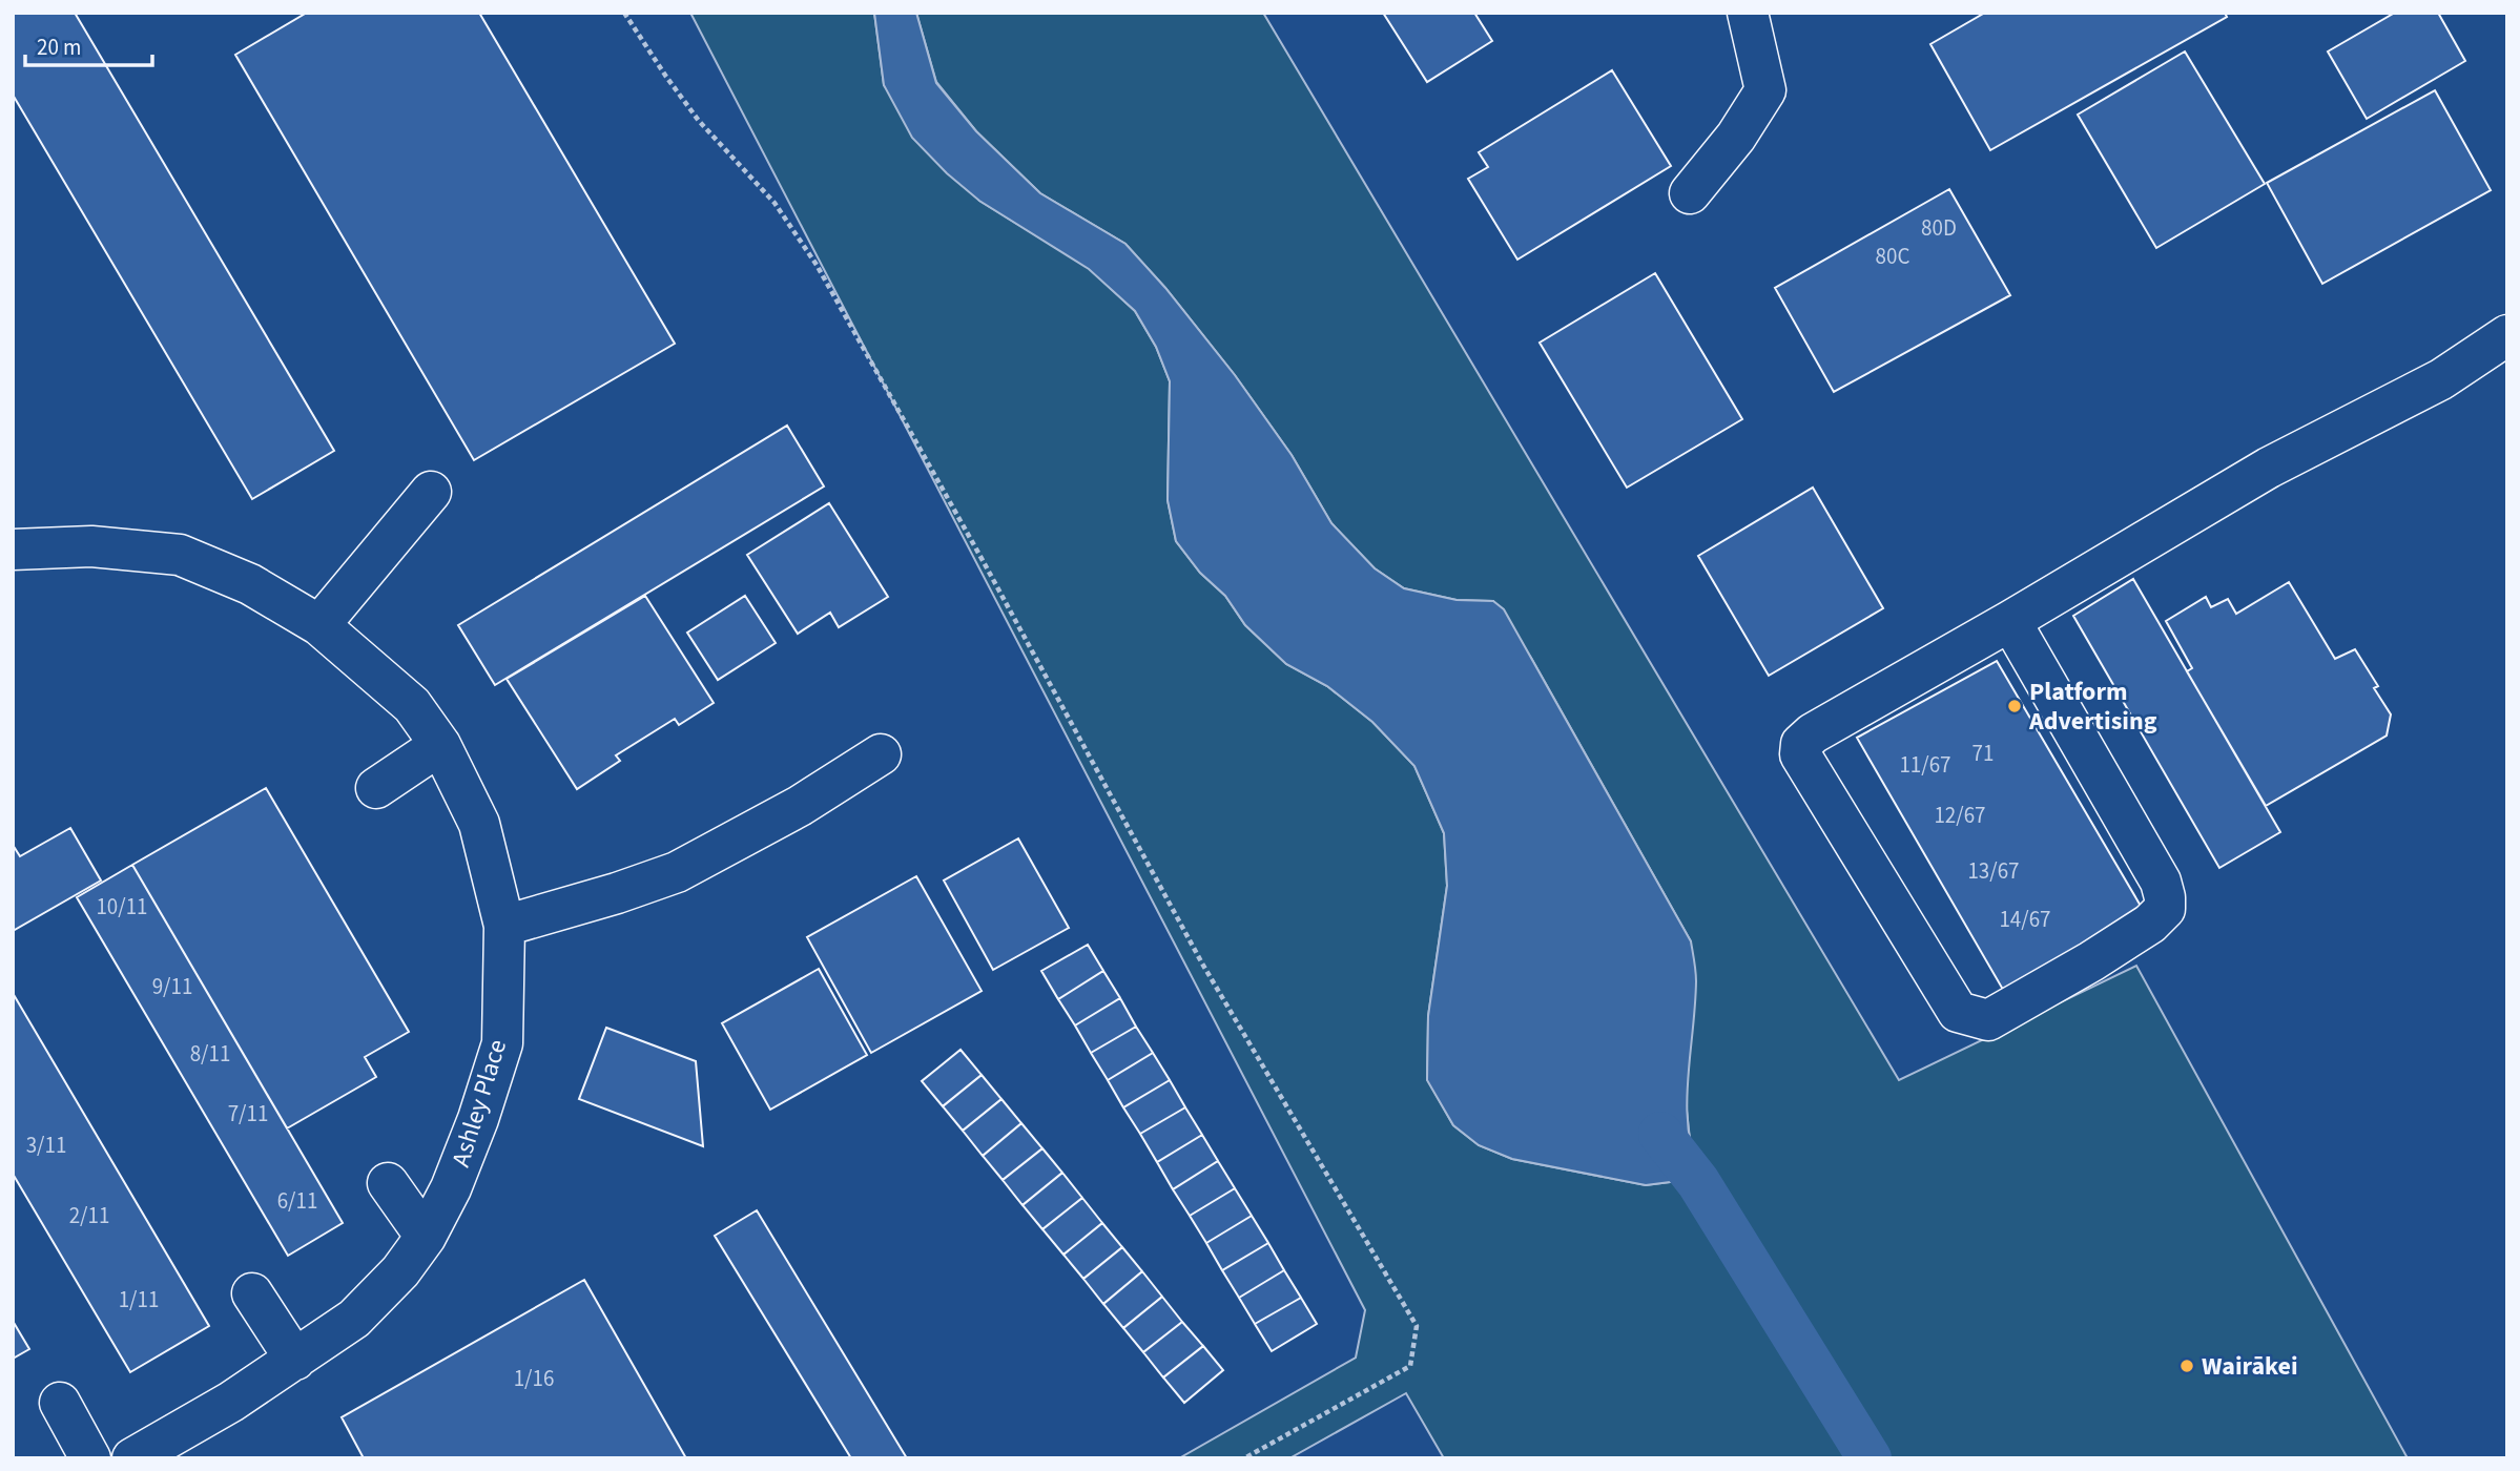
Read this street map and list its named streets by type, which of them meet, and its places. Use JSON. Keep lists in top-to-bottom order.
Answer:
{
  "streets": {
    "street": ["Ashley Place"]
  },
  "places": ["Platform Advertising", "Wairākei"],
  "house_numbers": [
    "80D",
    "80C",
    "71",
    "11/67",
    "12/67",
    "13/67",
    "10/11",
    "14/67",
    "9/11",
    "8/11",
    "7/11",
    "3/11",
    "6/11",
    "2/11",
    "1/11",
    "1/16"
  ],
  "scale_bar": "20 m"
}
